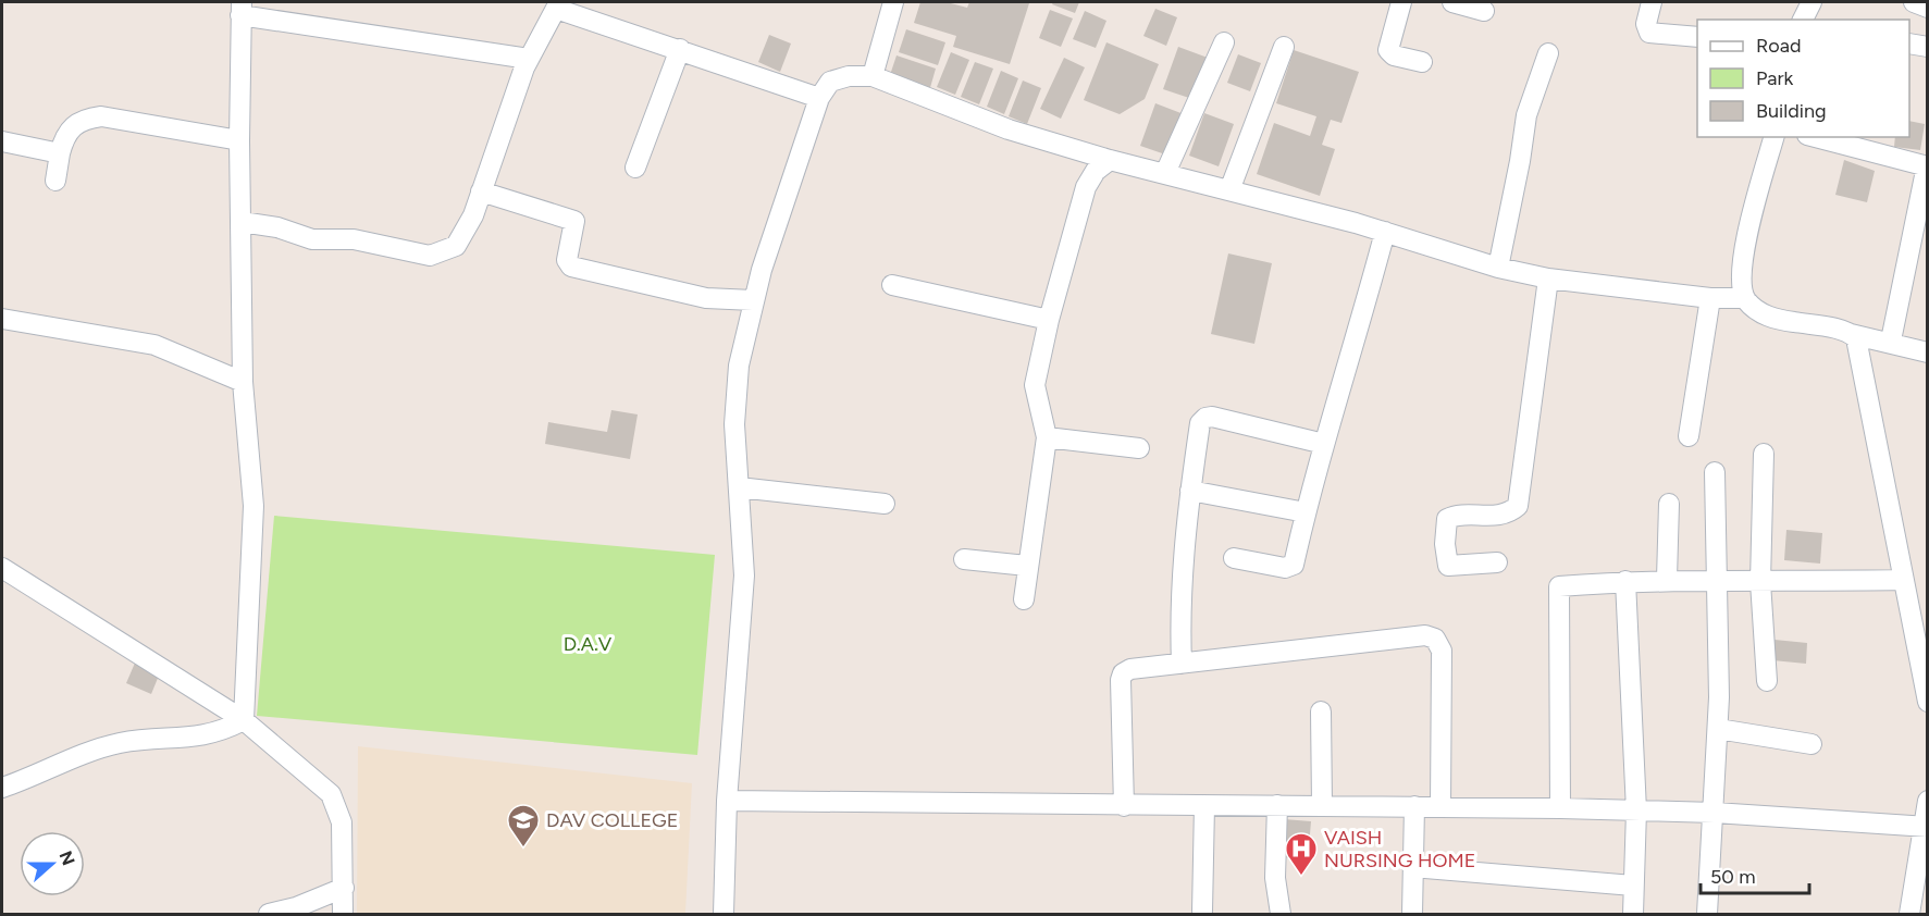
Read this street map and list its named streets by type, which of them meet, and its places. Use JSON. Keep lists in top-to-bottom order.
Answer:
{
  "parks": ["D.A.V"],
  "places": {
    "school or university": ["DAV COLLEGE"],
    "hospital": ["VAISH NURSING HOME"]
  },
  "legend": ["Road", "Park", "Building"],
  "scale_bar": "50 m",
  "north": "right"
}
